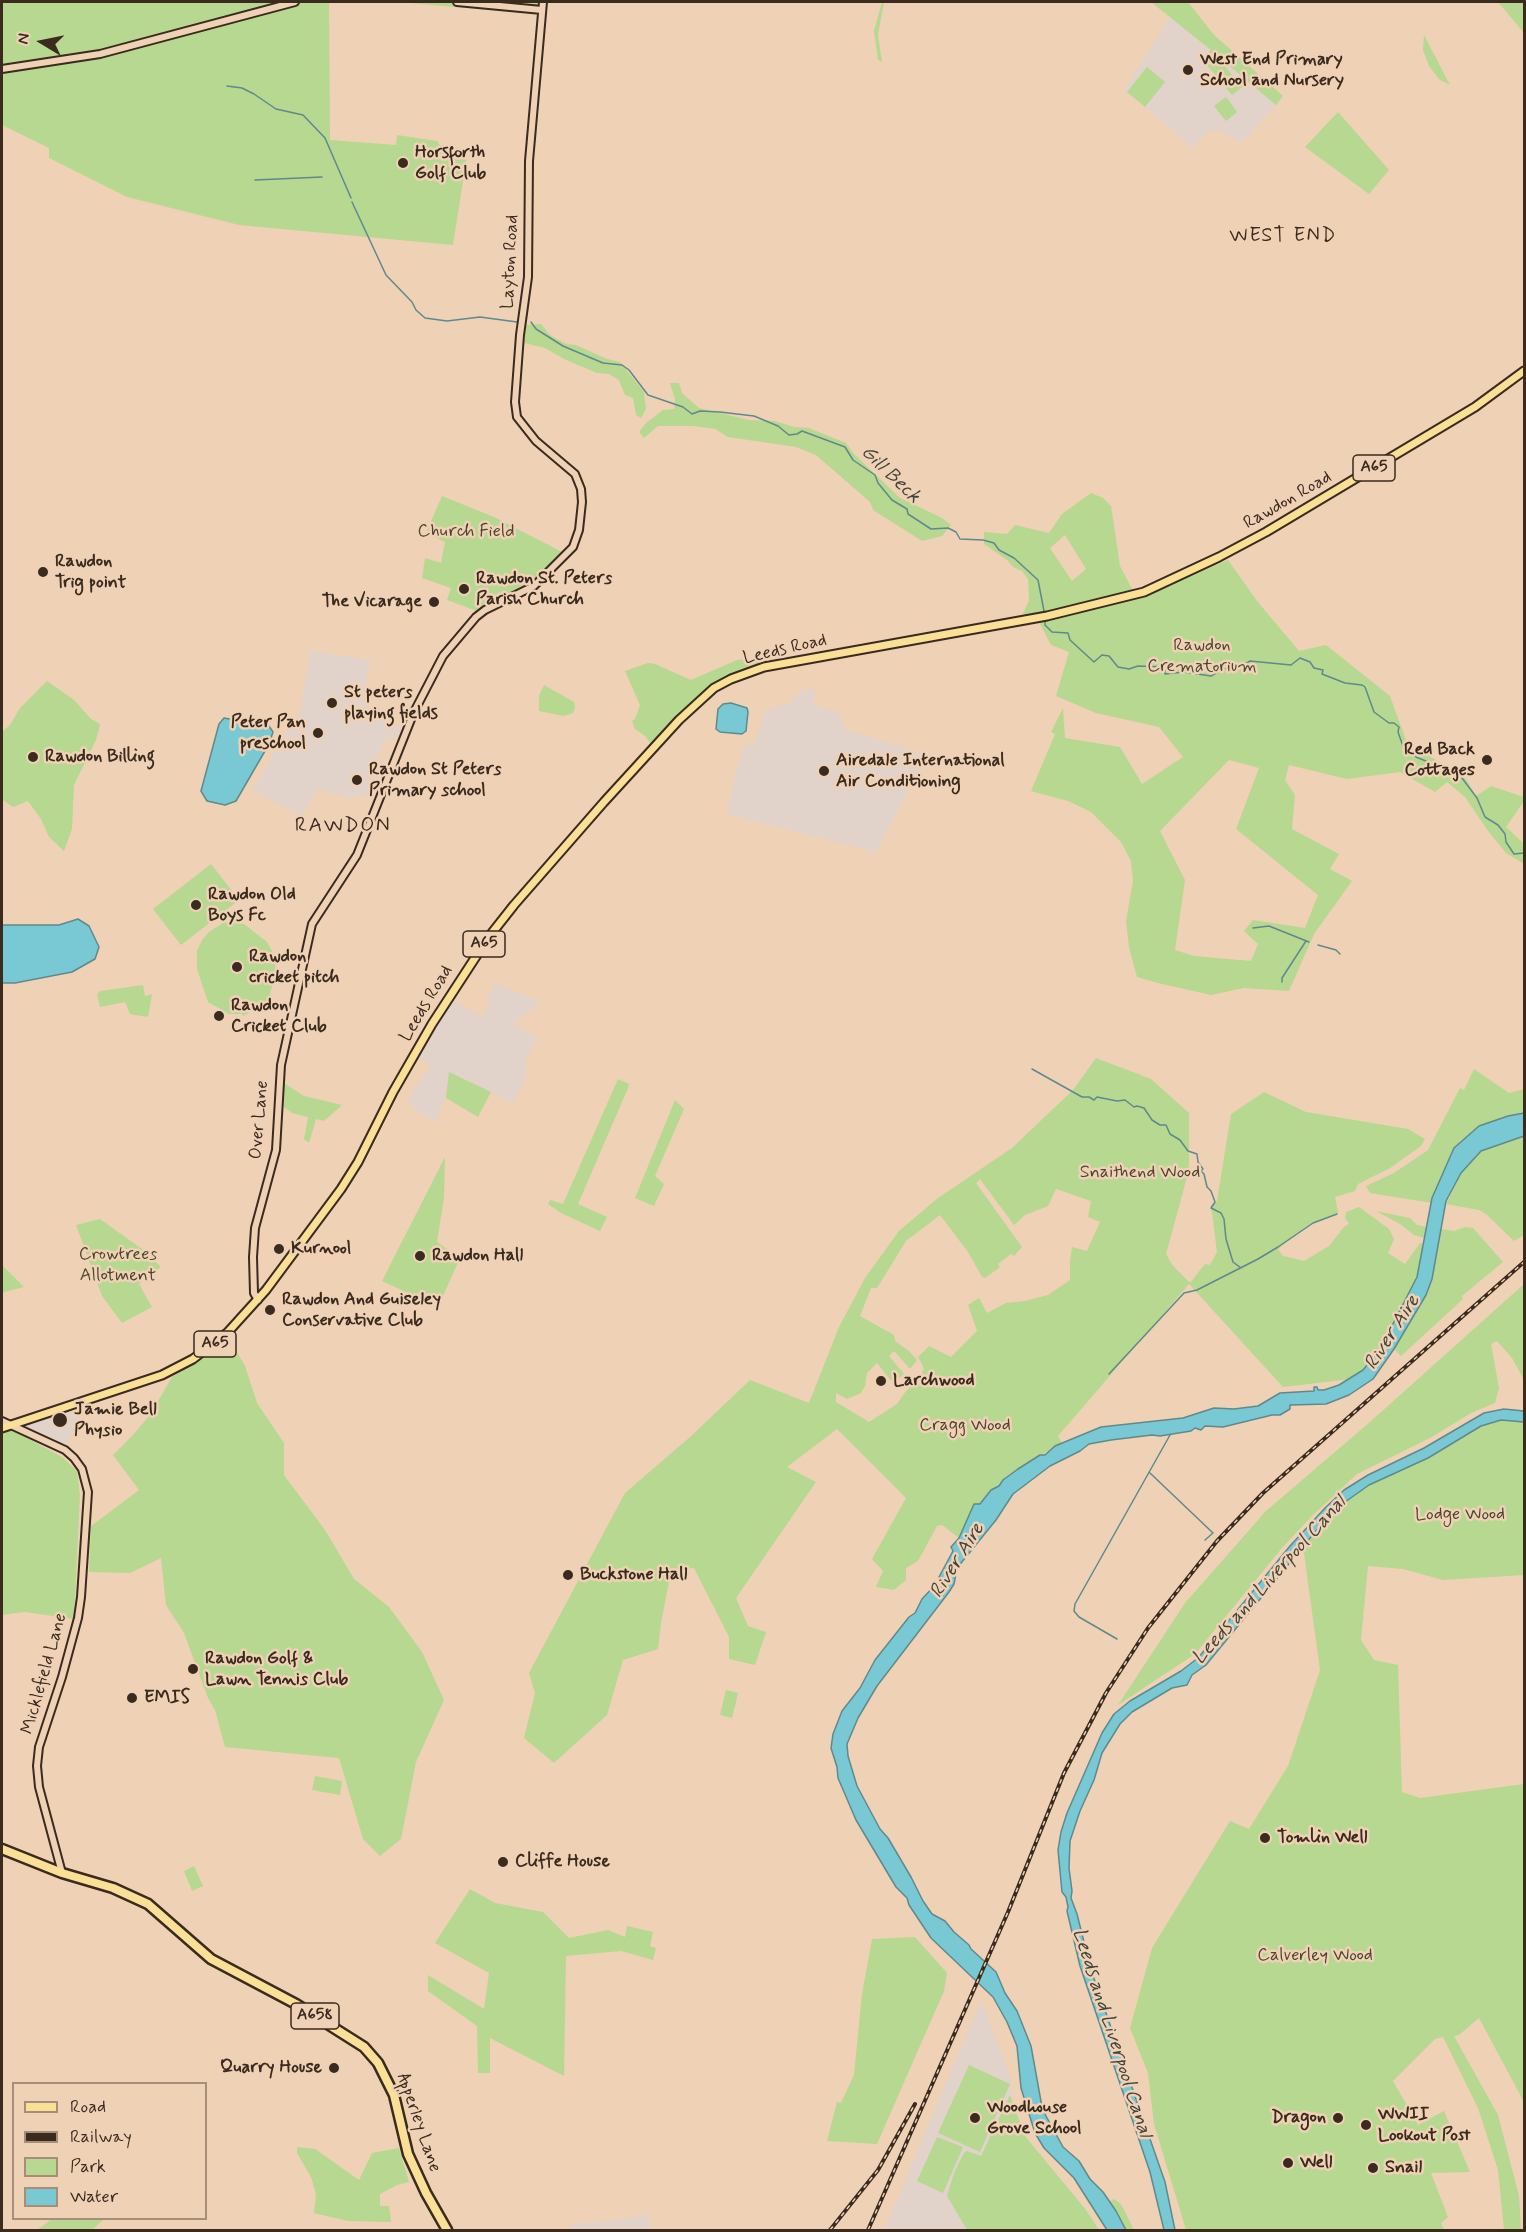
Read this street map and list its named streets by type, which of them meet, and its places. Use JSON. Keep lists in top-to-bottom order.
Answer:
{
  "streets": {
    "highway": ["A658", "Apperley Lane"],
    "main road": ["A65", "Rawdon Road", "Leeds Road"],
    "street": ["Layton Road", "Over Lane", "Micklefield Lane"]
  },
  "crossings": [
    ["Layton Road", "Over Lane"],
    ["A65", "Leeds Road"],
    ["A65", "Micklefield Lane"],
    ["Rawdon Road", "Leeds Road"],
    ["Leeds Road", "Over Lane"],
    ["Leeds Road", "Micklefield Lane"],
    ["Micklefield Lane", "Apperley Lane"]
  ],
  "districts": ["WEST END", "RAWDON"],
  "water": ["Gill Beck", "River Aire", "Leeds and Liverpool Canal"],
  "parks": [
    "Church Field",
    "Rawdon Crematorium",
    "Snaithend Wood",
    "Crowtrees Allotment",
    "Cragg Wood",
    "Lodge Wood",
    "Calverley Wood"
  ],
  "places": [
    "West End Primary School and Nursery",
    "Horsforth Golf Club",
    "Rawdon Trig point",
    "Rawdon St. Peters Parish Church",
    "The Vicarage",
    "St peters playing fields",
    "Peter Pan preschool",
    "Rawdon Billing",
    "Red Back Cottages",
    "Airedale International Air Conditioning",
    "Rawdon St Peters Primary school",
    "Rawdon Old Boys Fc",
    "Rawdon cricket pitch",
    "Rawdon Cricket Club",
    "Kurnool",
    "Rawdon Hall",
    "Rawdon And Guiseley Conservative Club",
    "Larchwood",
    "Jamie Bell Physio",
    "Buckstone Hall",
    "Rawdon Golf & Lawn Tennis Club",
    "EMIS",
    "Tomlin Well",
    "Cliffe House",
    "Quarry House",
    "Woodhouse Grove School",
    "Dragon",
    "WWII Lookout Post",
    "Well",
    "Snail"
  ],
  "legend": [
    "Road",
    "Railway",
    "Park",
    "Water"
  ],
  "north": "left"
}
